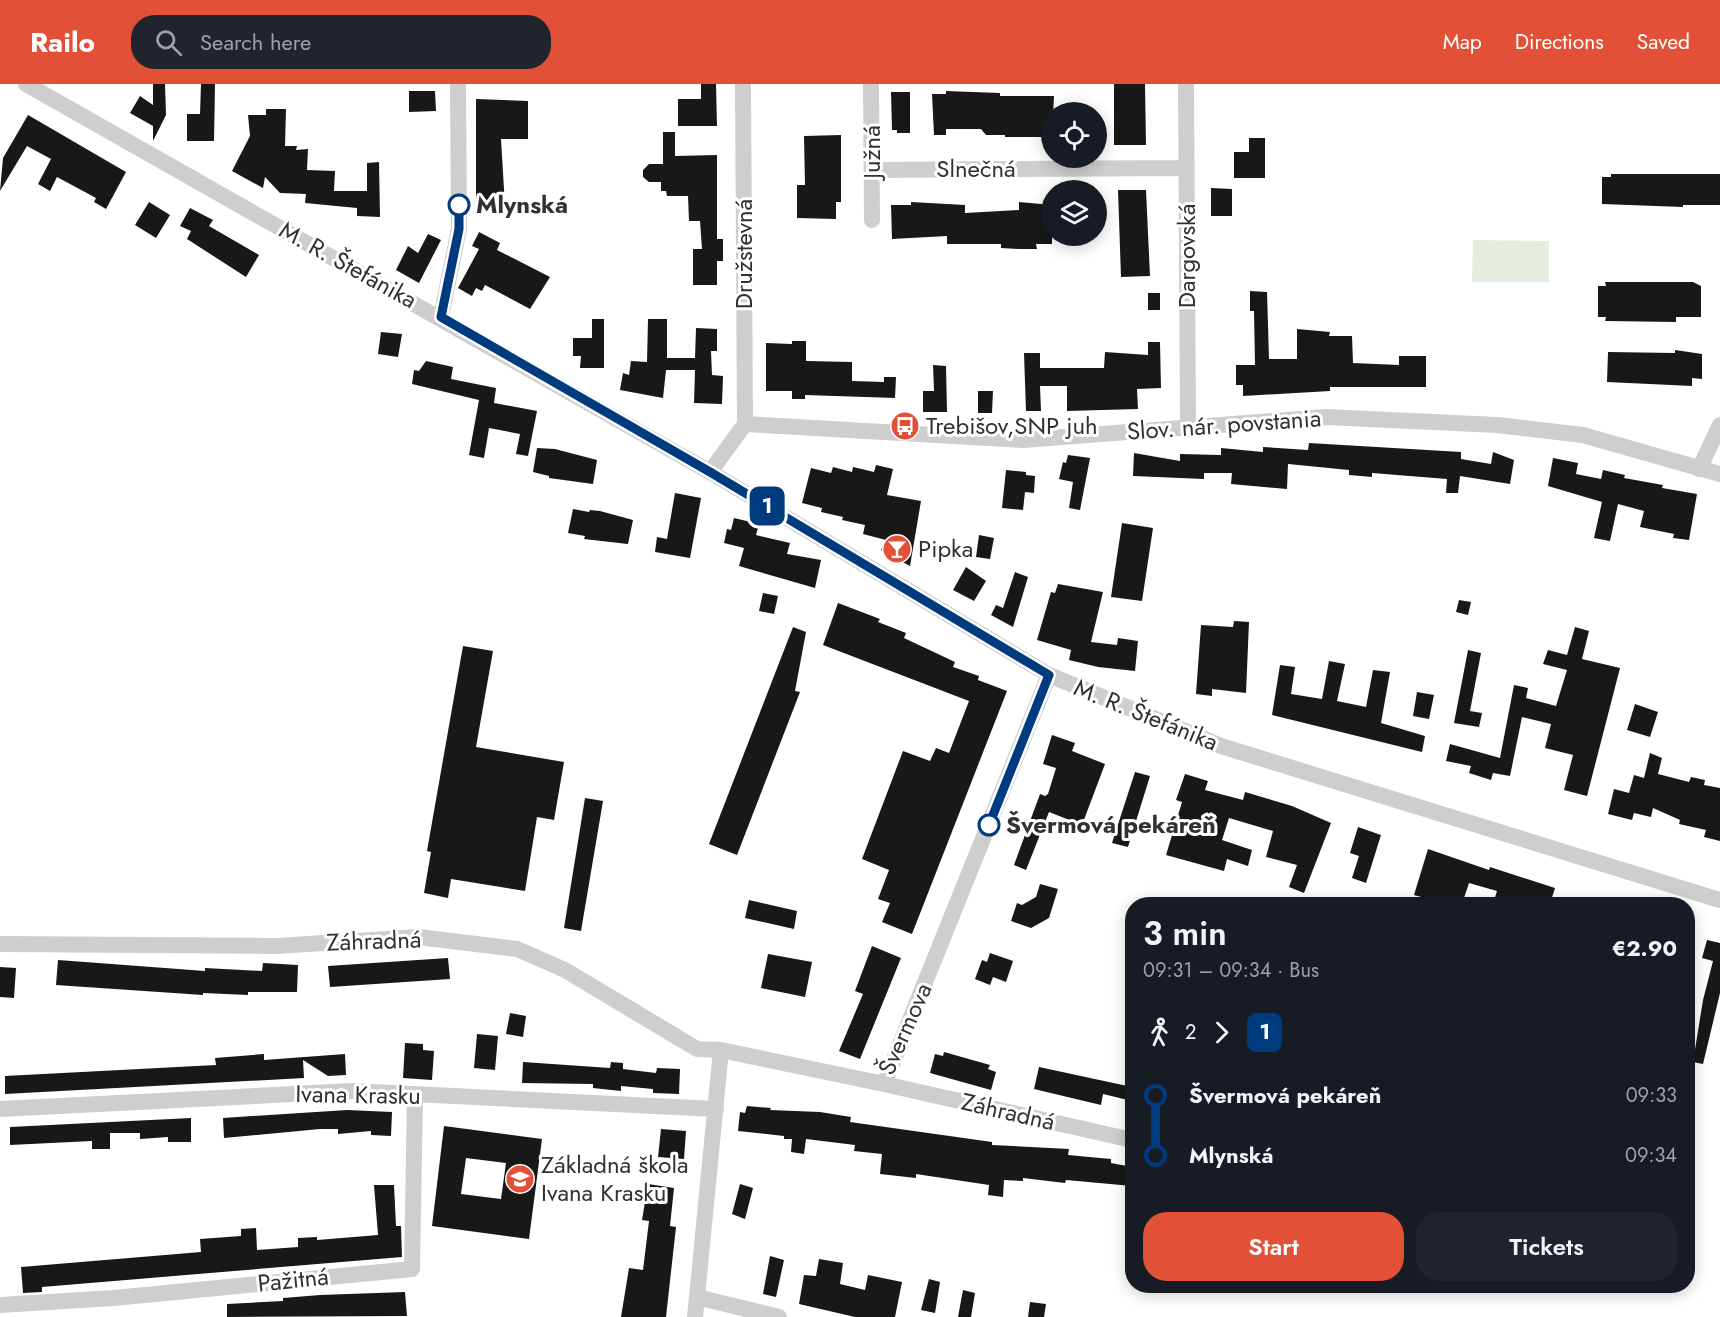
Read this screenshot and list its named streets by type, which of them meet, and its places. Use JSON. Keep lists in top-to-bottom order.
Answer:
{
  "streets": {
    "street": [
      "Južná",
      "Slnečná",
      "Družstevná",
      "Dargovská",
      "M. R. Štefánika",
      "Slov. nár. povstania",
      "Záhradná",
      "Švermova",
      "Ivana Krasku",
      "Pažitná"
    ]
  },
  "crossings": [
    ["Južná", "Slnečná"],
    ["Slnečná", "Dargovská"],
    ["Družstevná", "Slov. nár. povstania"],
    ["Dargovská", "Slov. nár. povstania"],
    ["M. R. Štefánika", "Švermova"],
    ["Záhradná", "Švermova"],
    ["Ivana Krasku", "Pažitná"]
  ],
  "places": {
    "other": ["Mlynská", "Švermová pekáreň"],
    "bus stop": ["Trebišov,SNP juh"],
    "bar": ["Pipka"],
    "school or university": ["Základná škola Ivana Krasku"]
  },
  "lines": ["bus line 1"],
  "page": {
    "header": "Railo",
    "search": "Search here",
    "nav": ["Map", "Directions", "Saved"],
    "on_map": "1",
    "heading": ["3 min", "09:31 – 09:34 · Bus", "€2.90"],
    "legs": ["2", "1"],
    "list": [
      {
        "name": "Švermová pekáreň",
        "value": "09:33"
      },
      {
        "name": "Mlynská",
        "value": "09:34"
      }
    ],
    "buttons": ["Start", "Tickets"]
  }
}
